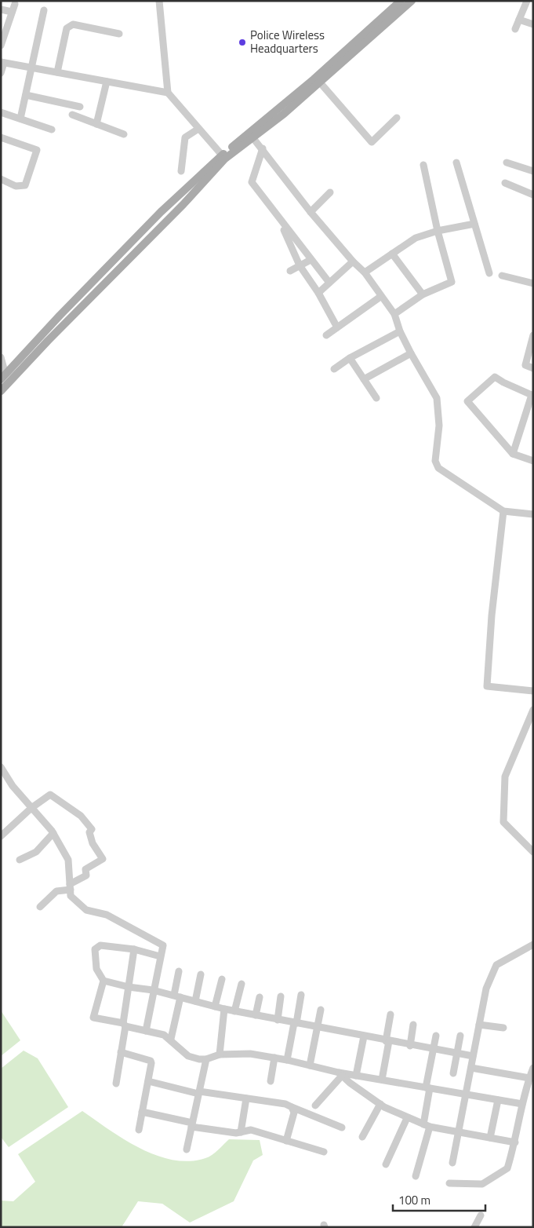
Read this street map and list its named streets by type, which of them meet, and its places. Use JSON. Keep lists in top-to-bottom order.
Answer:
{
  "places": ["Police Wireless Headquarters"],
  "scale_bar": "100 m"
}
